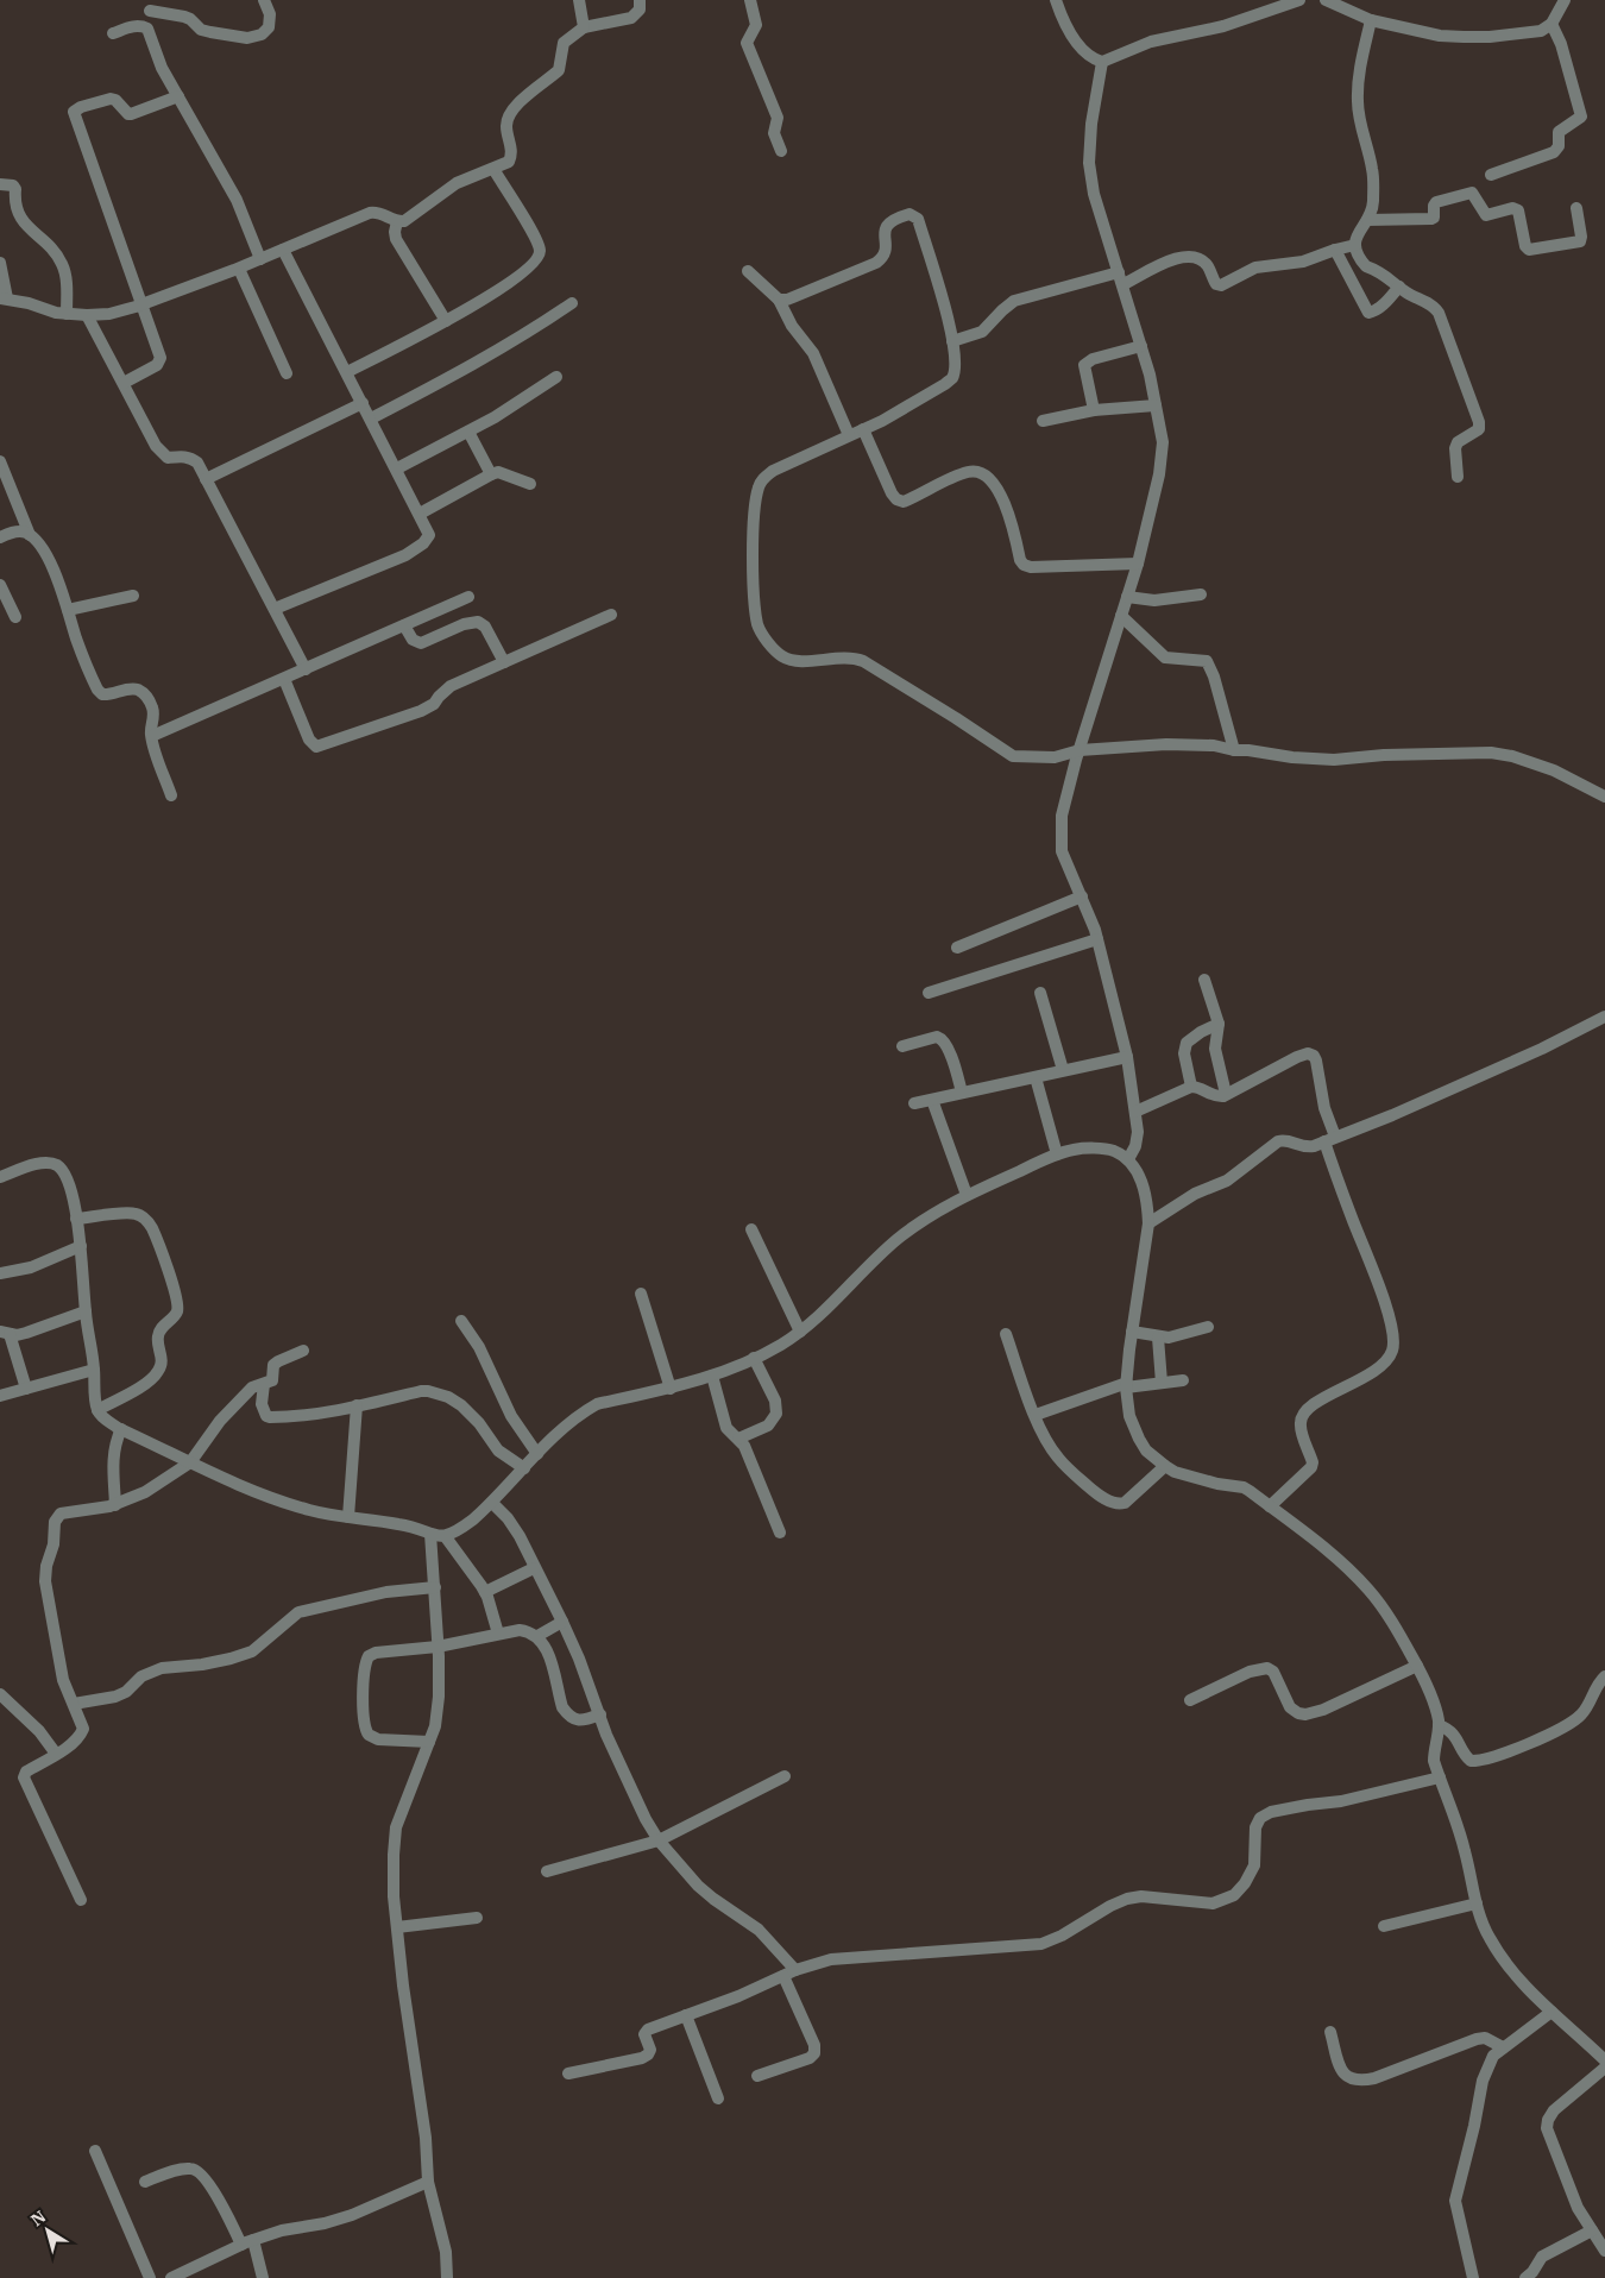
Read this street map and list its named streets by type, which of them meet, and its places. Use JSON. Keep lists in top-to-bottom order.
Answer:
{
  "north": "top left"
}
